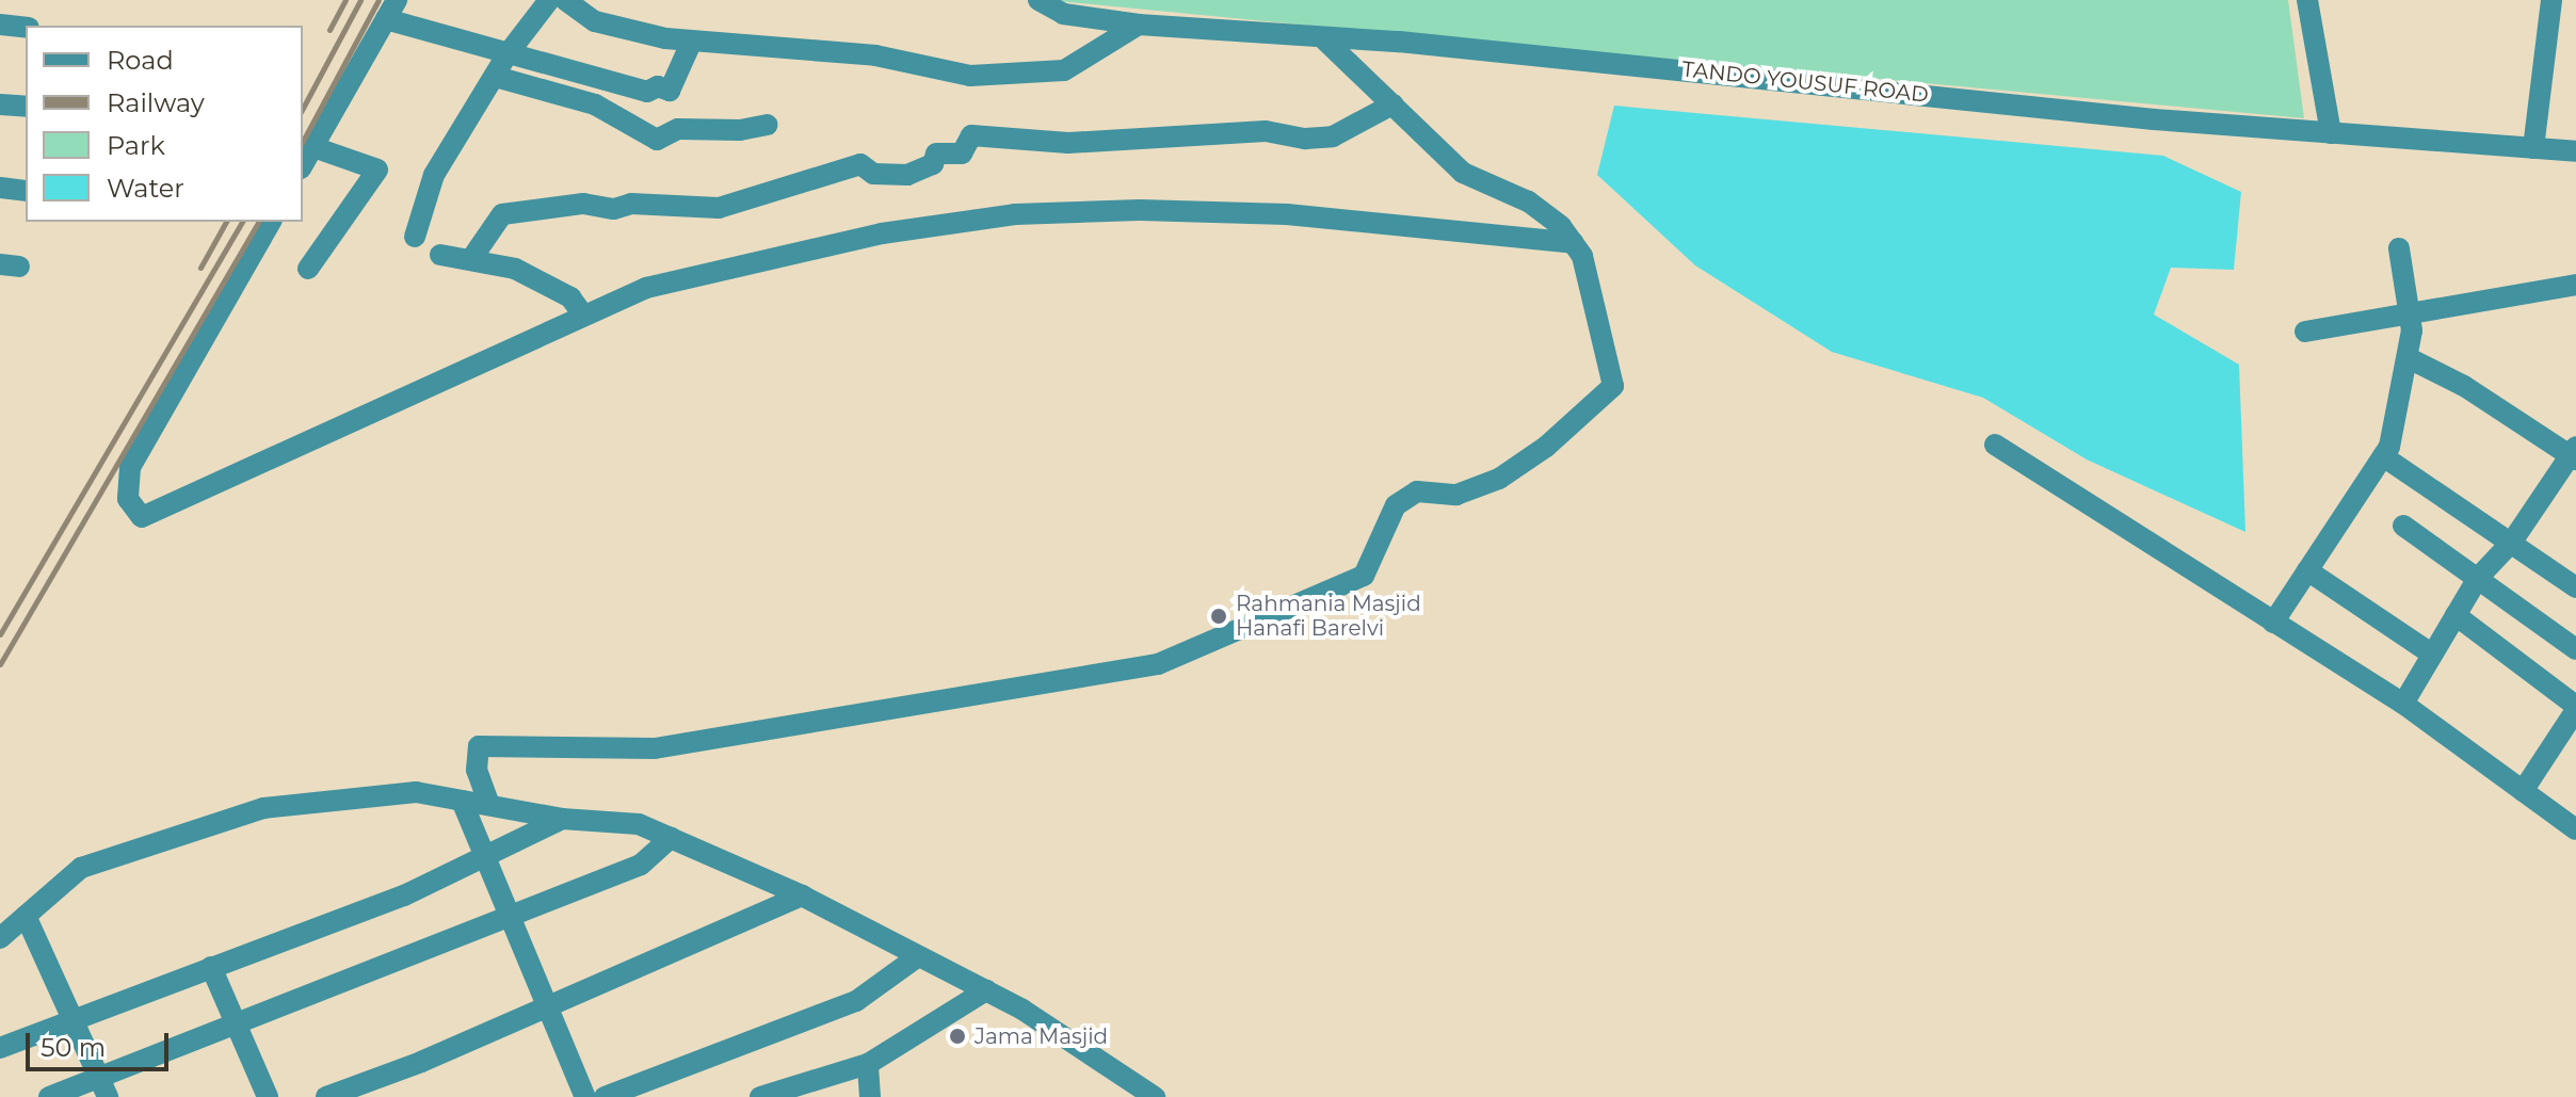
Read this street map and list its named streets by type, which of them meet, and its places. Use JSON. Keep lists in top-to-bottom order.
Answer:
{
  "streets": {
    "street": ["TANDO YOUSUF ROAD"]
  },
  "places": ["Rahmania Masjid Hanafi Barelvi", "Jama Masjid"],
  "legend": [
    "Road",
    "Railway",
    "Park",
    "Water"
  ],
  "scale_bar": "50 m"
}
